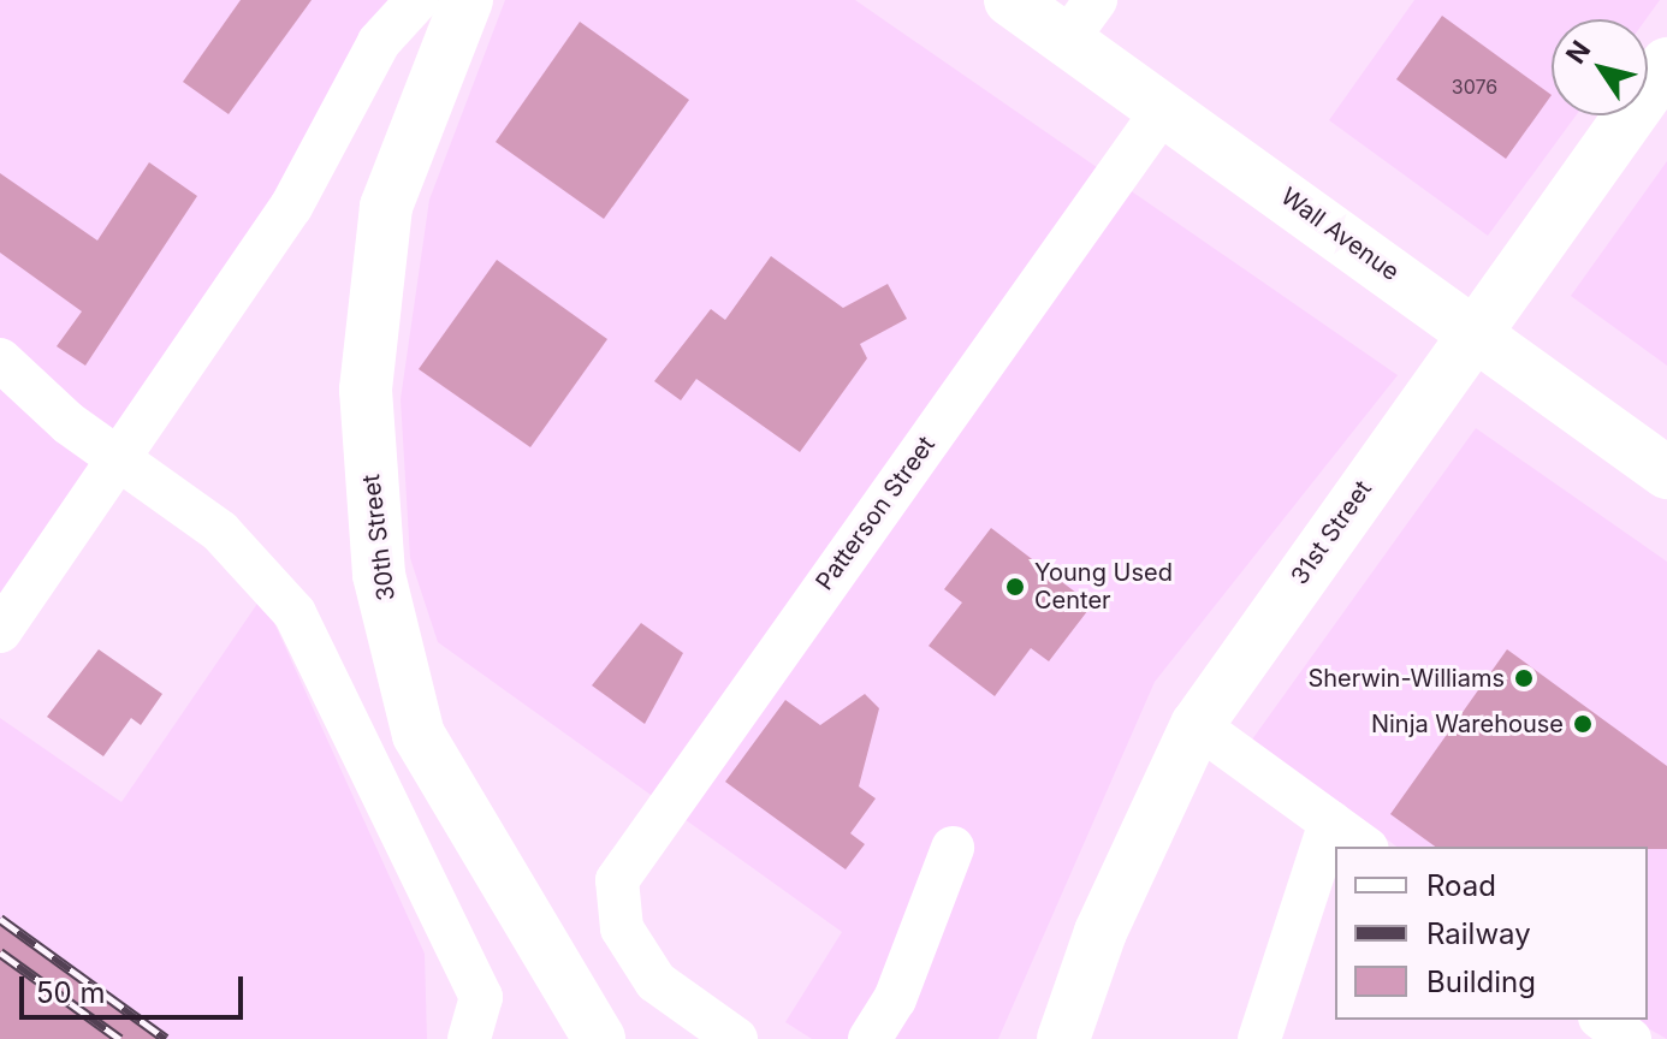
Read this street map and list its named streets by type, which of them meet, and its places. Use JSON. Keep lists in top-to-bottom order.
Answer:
{
  "streets": {
    "main road": ["Wall Avenue", "31st Street", "30th Street"],
    "street": ["Patterson Street"]
  },
  "crossings": [
    ["Wall Avenue", "Patterson Street"],
    ["Wall Avenue", "31st Street"]
  ],
  "places": ["Young Used Center", "Sherwin-Williams", "Ninja Warehouse"],
  "house_numbers": ["3076"],
  "legend": ["Road", "Railway", "Building"],
  "scale_bar": "50 m",
  "north": "top left"
}
